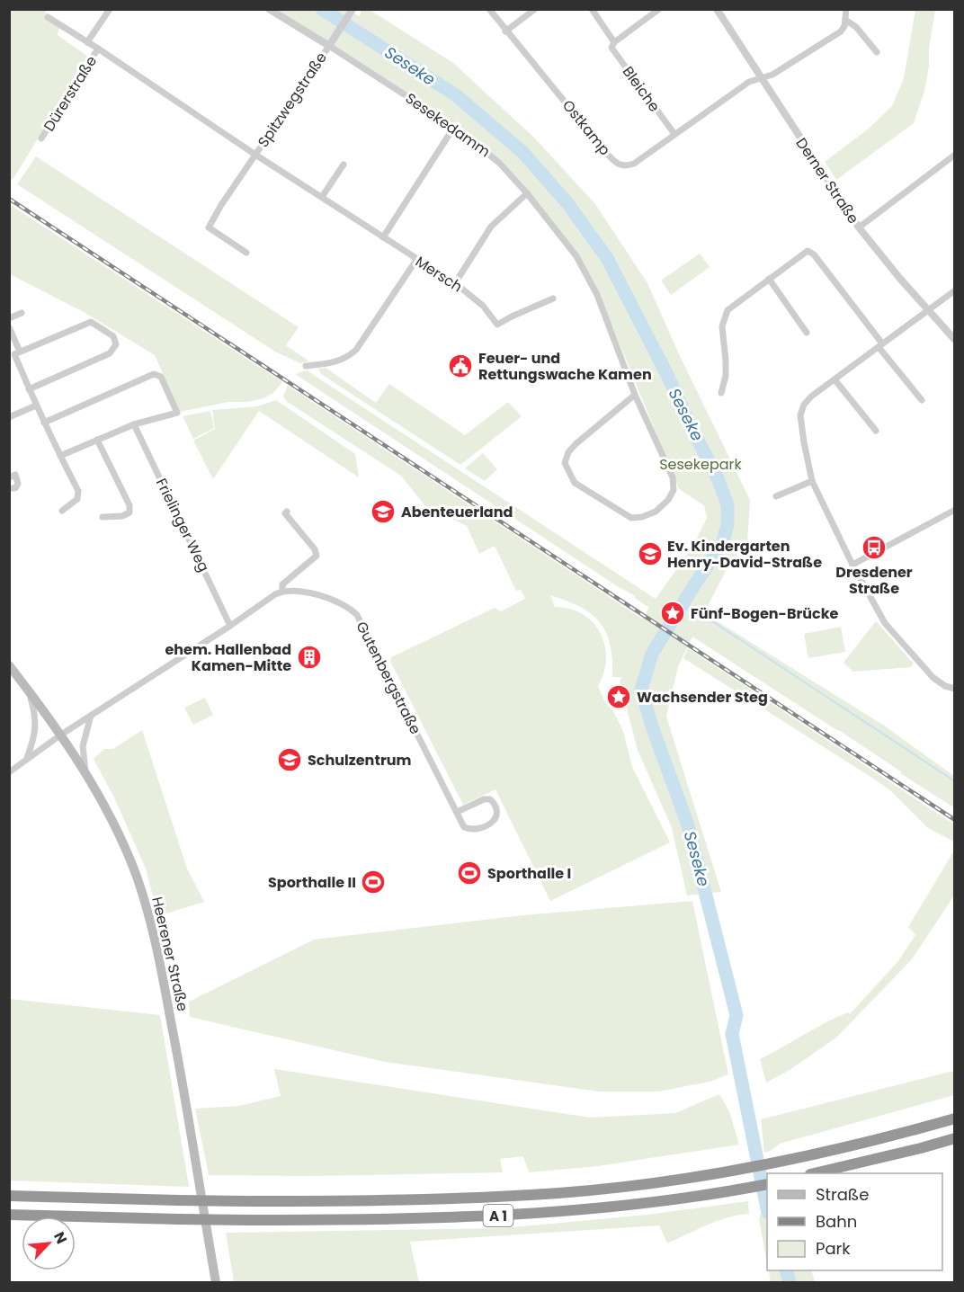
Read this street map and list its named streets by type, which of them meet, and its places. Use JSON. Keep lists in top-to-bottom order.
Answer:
{
  "streets": {
    "highway": ["A 1"],
    "main road": ["Heerener Straße"],
    "street": [
      "Bleiche",
      "Dürerstraße",
      "Spitzwegstraße",
      "Sesekedamm",
      "Ostkamp",
      "Derner Straße",
      "Mersch",
      "Frielinger Weg",
      "Gutenbergstraße"
    ]
  },
  "crossings": [
    ["Bleiche", "Ostkamp"],
    ["Dürerstraße", "Mersch"],
    ["Spitzwegstraße", "Sesekedamm"],
    ["Spitzwegstraße", "Mersch"],
    ["Ostkamp", "Derner Straße"]
  ],
  "water": ["Seseke"],
  "parks": ["Sesekepark"],
  "places": {
    "public building": ["Feuer- und Rettungswache Kamen"],
    "school or university": ["Abenteuerland", "Ev. Kindergarten Henry-David-Straße", "Schulzentrum"],
    "bus stop": ["Dresdener Straße"],
    "place": ["Fünf-Bogen-Brücke", "Wachsender Steg"],
    "building": ["ehem. Hallenbad Kamen-Mitte"],
    "sports": ["Sporthalle I", "Sporthalle II"]
  },
  "legend": ["Straße", "Bahn", "Park"],
  "north": "top right"
}
